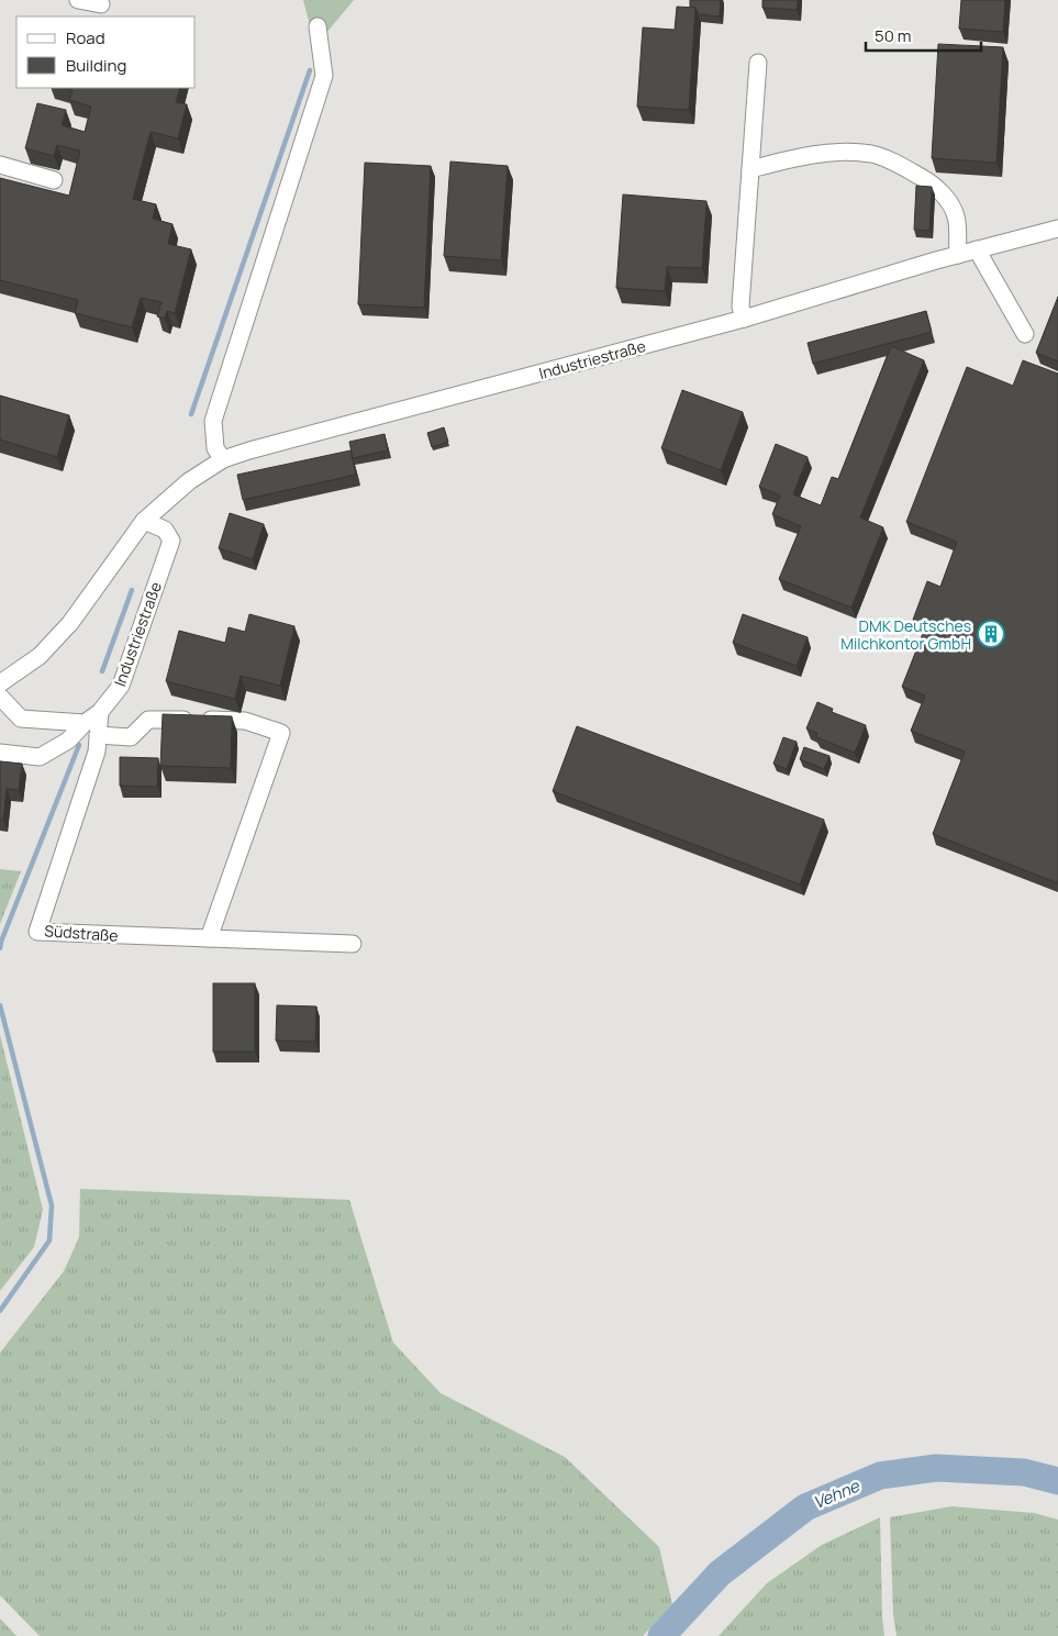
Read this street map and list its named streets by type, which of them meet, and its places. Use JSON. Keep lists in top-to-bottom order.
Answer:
{
  "streets": {
    "street": ["Industriestraße", "Südstraße"]
  },
  "crossings": [
    ["Industriestraße", "Südstraße"]
  ],
  "water": ["Vehne"],
  "places": {
    "building": ["DMK Deutsches Milchkontor GmbH"]
  },
  "legend": ["Road", "Building"],
  "scale_bar": "50 m"
}
